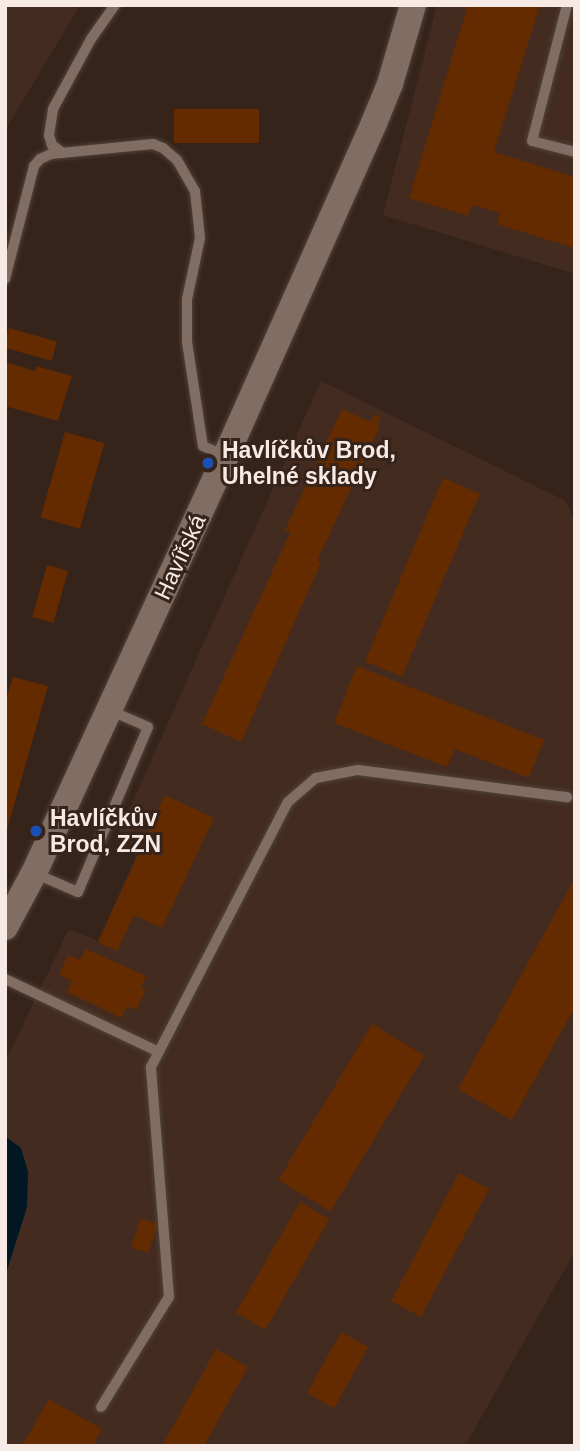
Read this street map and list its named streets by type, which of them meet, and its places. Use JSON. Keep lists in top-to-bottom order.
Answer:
{
  "streets": {
    "street": ["Havířská"]
  },
  "places": ["Havlíčkův Brod, Uhelné sklady", "Havlíčkův Brod, ZZN"]
}
